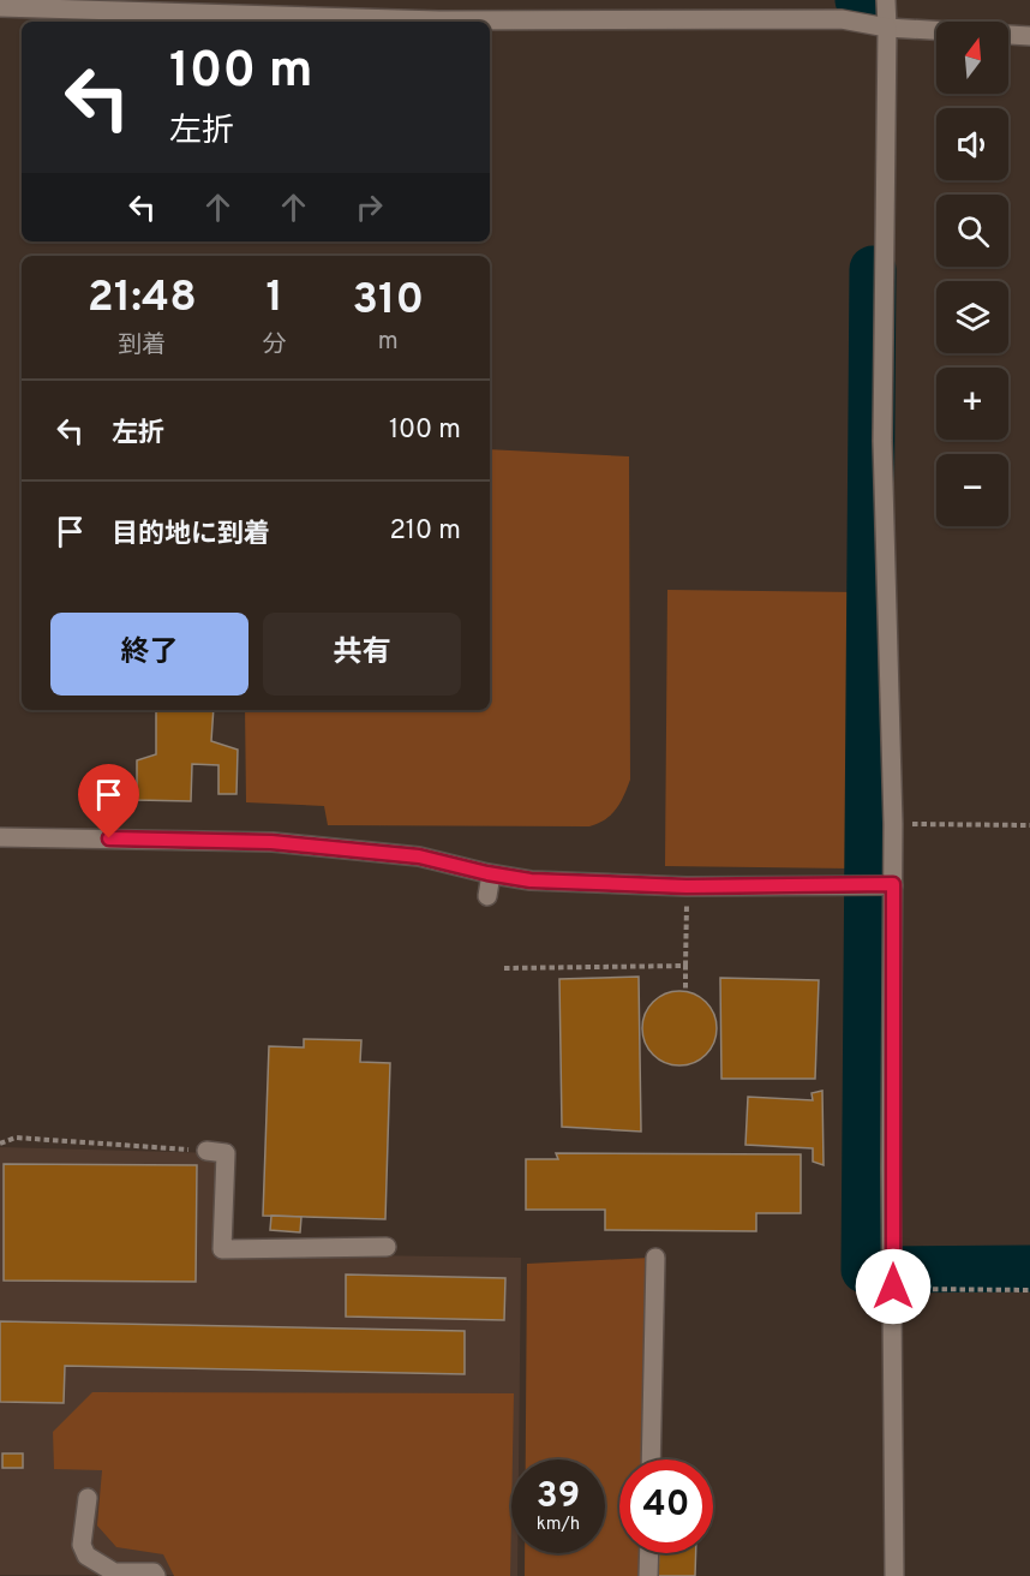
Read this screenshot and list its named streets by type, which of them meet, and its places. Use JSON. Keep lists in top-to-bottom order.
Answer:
{
  "north": "top",
  "page": {
    "map_buttons": ["+", "−"],
    "turn": ["100 m", "左折"],
    "eta": [
      "21:48",
      "到着",
      "1",
      "分",
      "310",
      "m"
    ],
    "list": [
      {
        "name": "左折",
        "value": "100 m"
      },
      {
        "name": "目的地に到着",
        "value": "210 m"
      }
    ],
    "buttons": ["終了", "共有"],
    "speed": "39 km/h",
    "limit": "40"
  }
}
